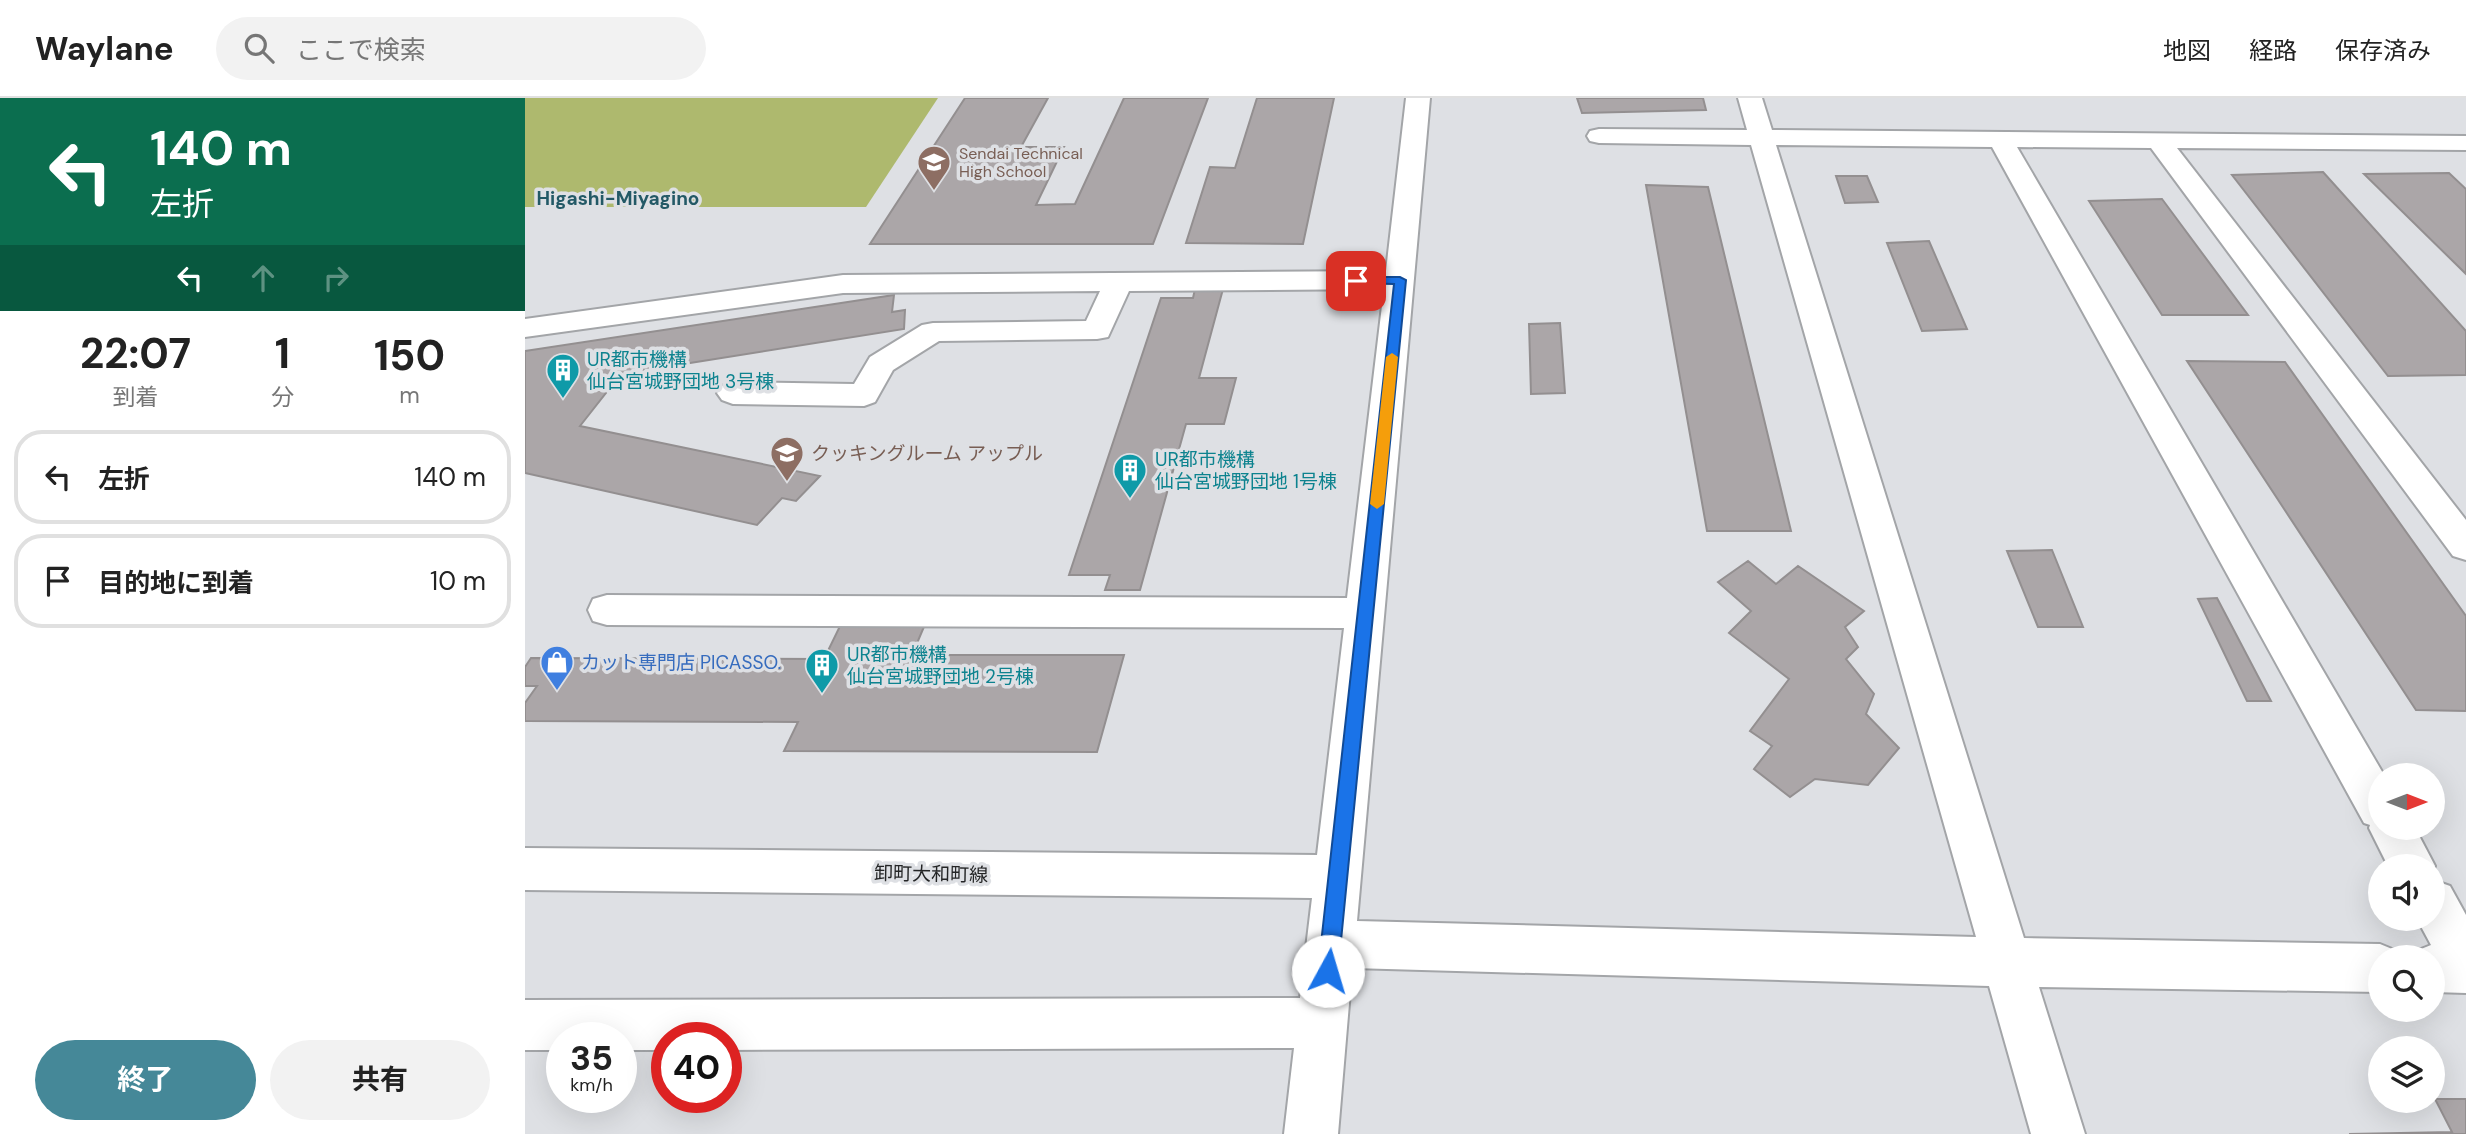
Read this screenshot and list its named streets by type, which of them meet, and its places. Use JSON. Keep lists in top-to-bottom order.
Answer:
{
  "streets": {
    "street": ["卸町大和町線"]
  },
  "districts": ["Higashi-Miyagino"],
  "places": {
    "school or university": ["Sendai Technical High School", "クッキングルーム アップル"],
    "building": ["UR都市機構 仙台宮城野団地 3号棟", "UR都市機構 仙台宮城野団地 1号棟", "UR都市機構 仙台宮城野団地 2号棟"],
    "shop": ["カット専門店 PICASSO."]
  },
  "north": "right",
  "page": {
    "header": "Waylane",
    "search": "ここで検索",
    "nav": ["地図", "経路", "保存済み"],
    "turn": ["140 m", "左折"],
    "eta": [
      "22:07",
      "到着",
      "1",
      "分",
      "150",
      "m"
    ],
    "list": [
      {
        "name": "左折",
        "value": "140 m"
      },
      {
        "name": "目的地に到着",
        "value": "10 m"
      }
    ],
    "speed": "35 km/h",
    "limit": "40",
    "buttons": ["終了", "共有"]
  }
}
